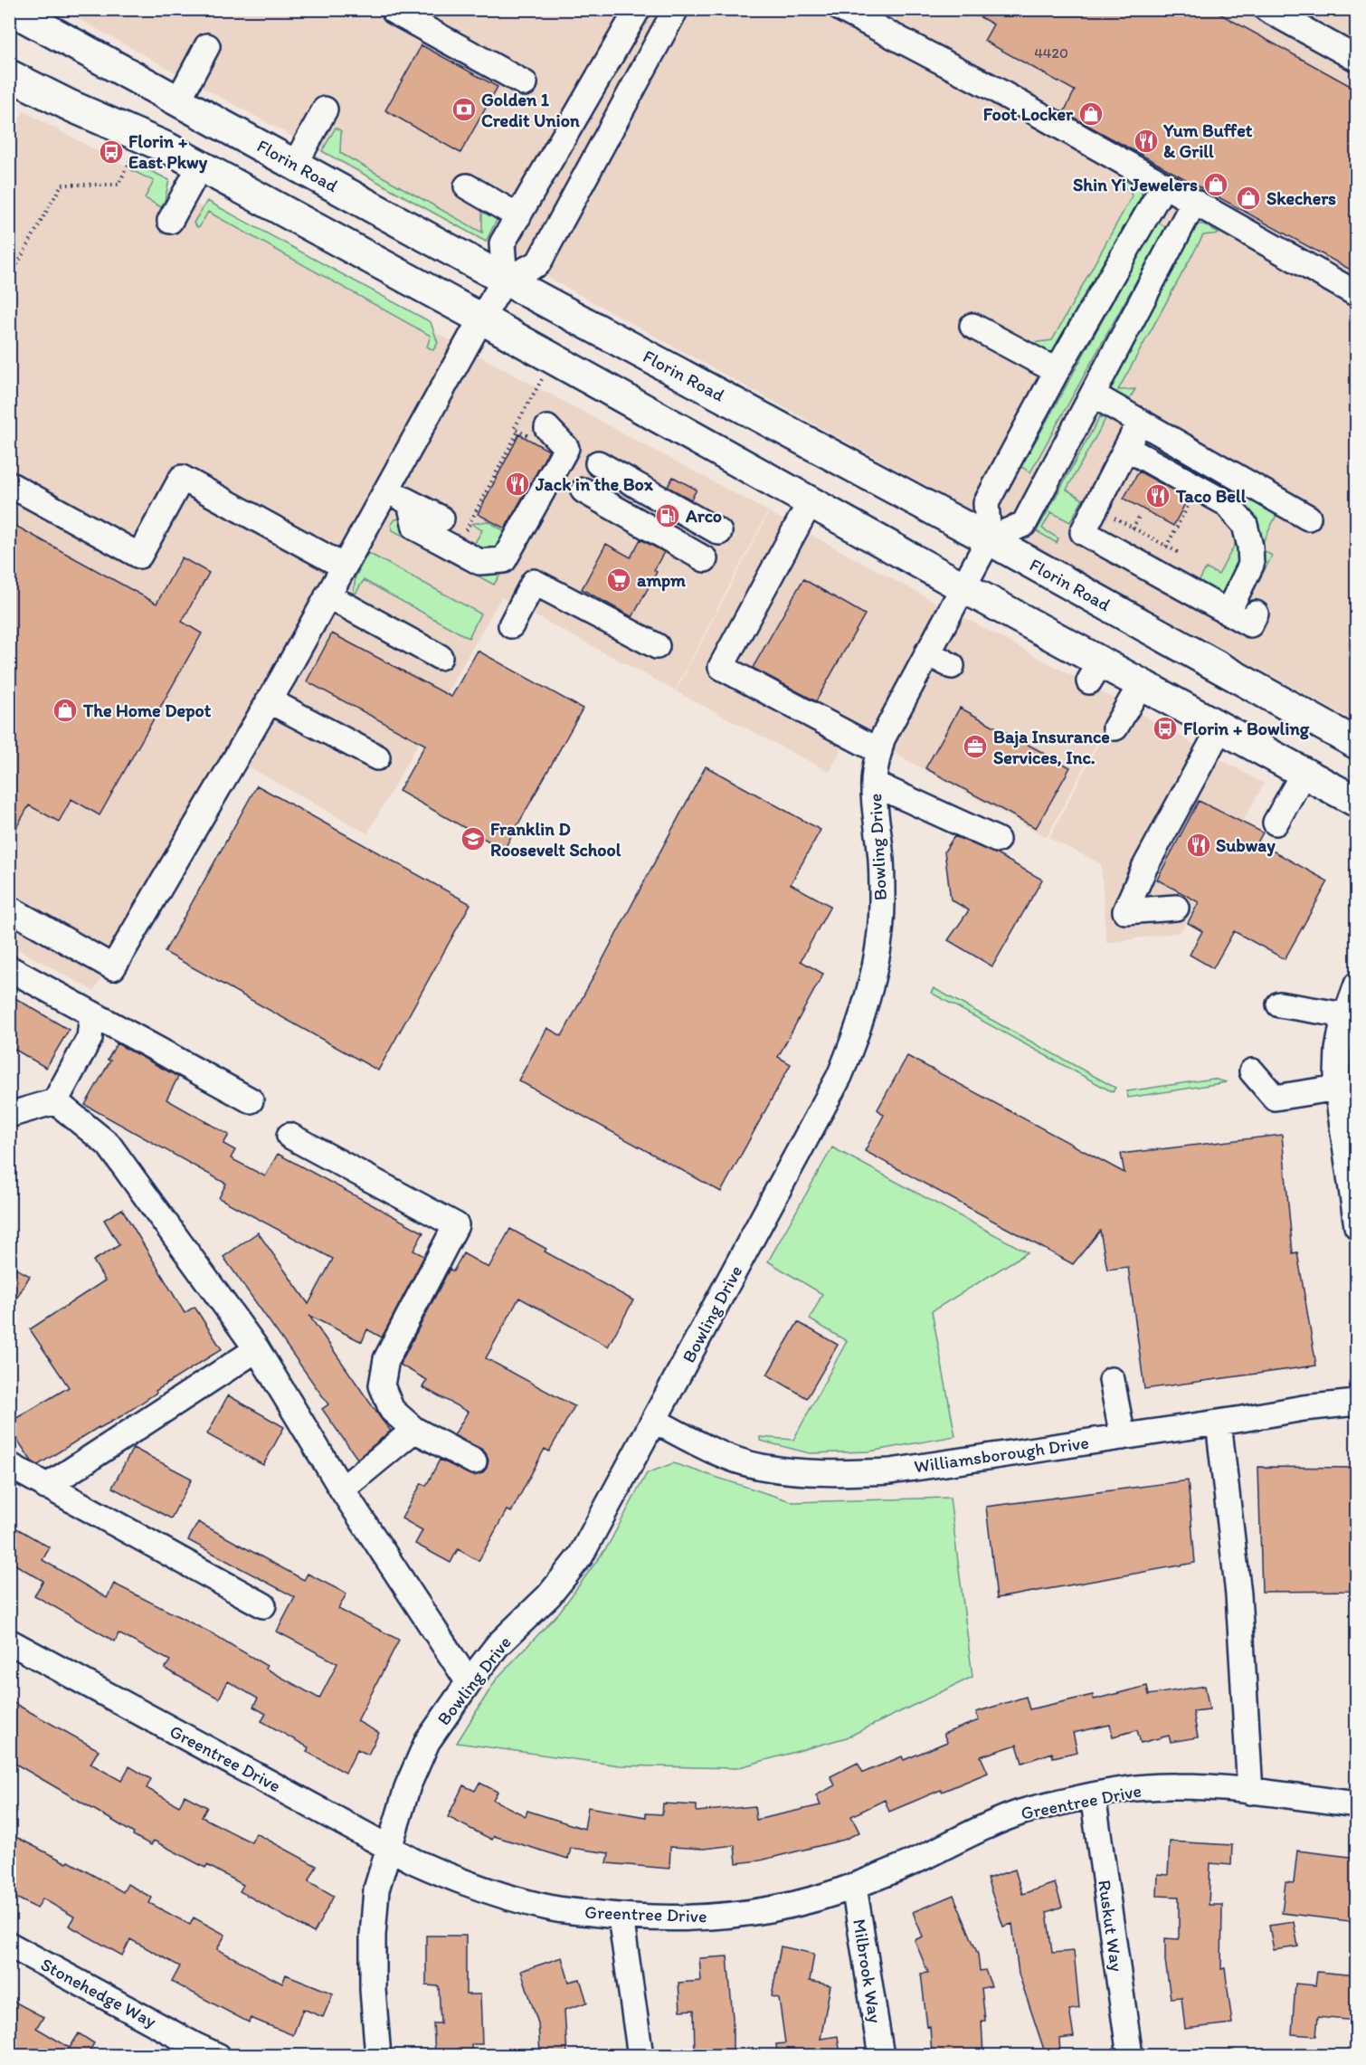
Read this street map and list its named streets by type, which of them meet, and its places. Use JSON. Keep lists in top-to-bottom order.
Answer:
{
  "streets": {
    "main road": ["Florin Road"],
    "street": [
      "Bowling Drive",
      "Williamsborough Drive",
      "Greentree Drive",
      "Ruskut Way",
      "Milbrook Way",
      "Stonehedge Way"
    ]
  },
  "crossings": [
    ["Florin Road", "Bowling Drive"],
    ["Bowling Drive", "Williamsborough Drive"],
    ["Bowling Drive", "Greentree Drive"],
    ["Greentree Drive", "Ruskut Way"],
    ["Greentree Drive", "Milbrook Way"]
  ],
  "places": {
    "bank": ["Golden 1 Credit Union"],
    "shop": [
      "Foot Locker",
      "Shin Yi Jewelers",
      "Skechers",
      "The Home Depot"
    ],
    "restaurant": [
      "Yum Buffet & Grill",
      "Jack in the Box",
      "Taco Bell",
      "Subway"
    ],
    "bus stop": ["Florin + East Pkwy", "Florin + Bowling"],
    "fuel station": ["Arco"],
    "supermarket": ["ampm"],
    "office": ["Baja Insurance Services, Inc."],
    "school or university": ["Franklin D Roosevelt School"]
  },
  "house_numbers": ["4420"]
}
